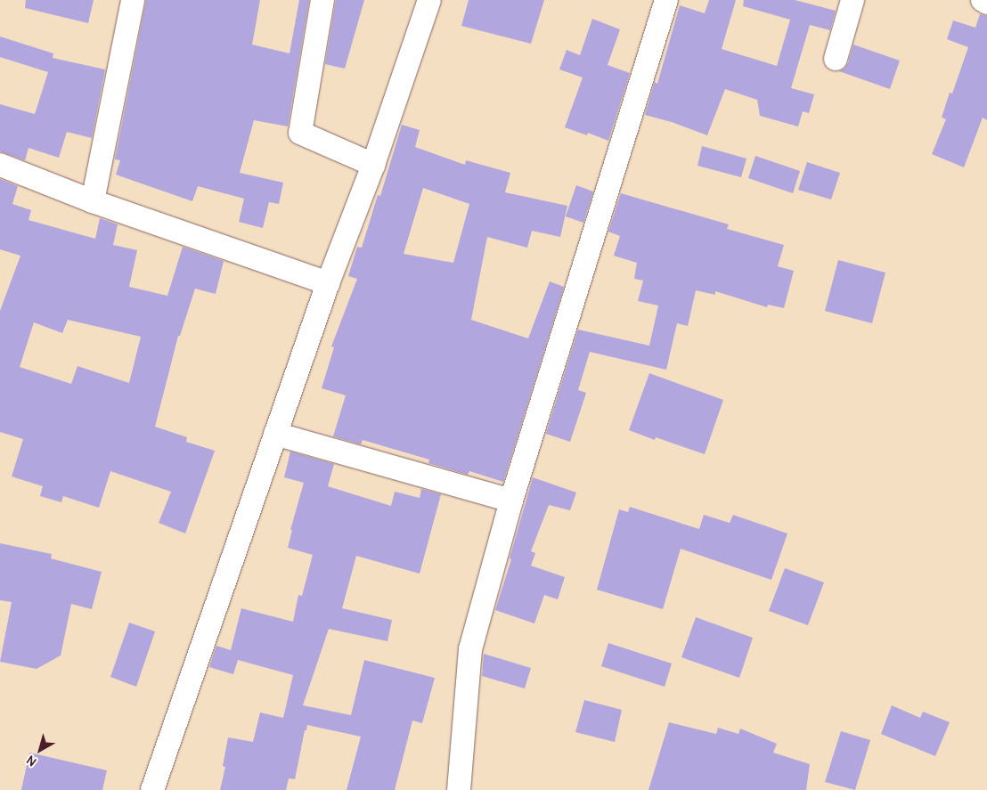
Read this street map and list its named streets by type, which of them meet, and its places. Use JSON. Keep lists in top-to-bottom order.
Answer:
{
  "north": "bottom left"
}
